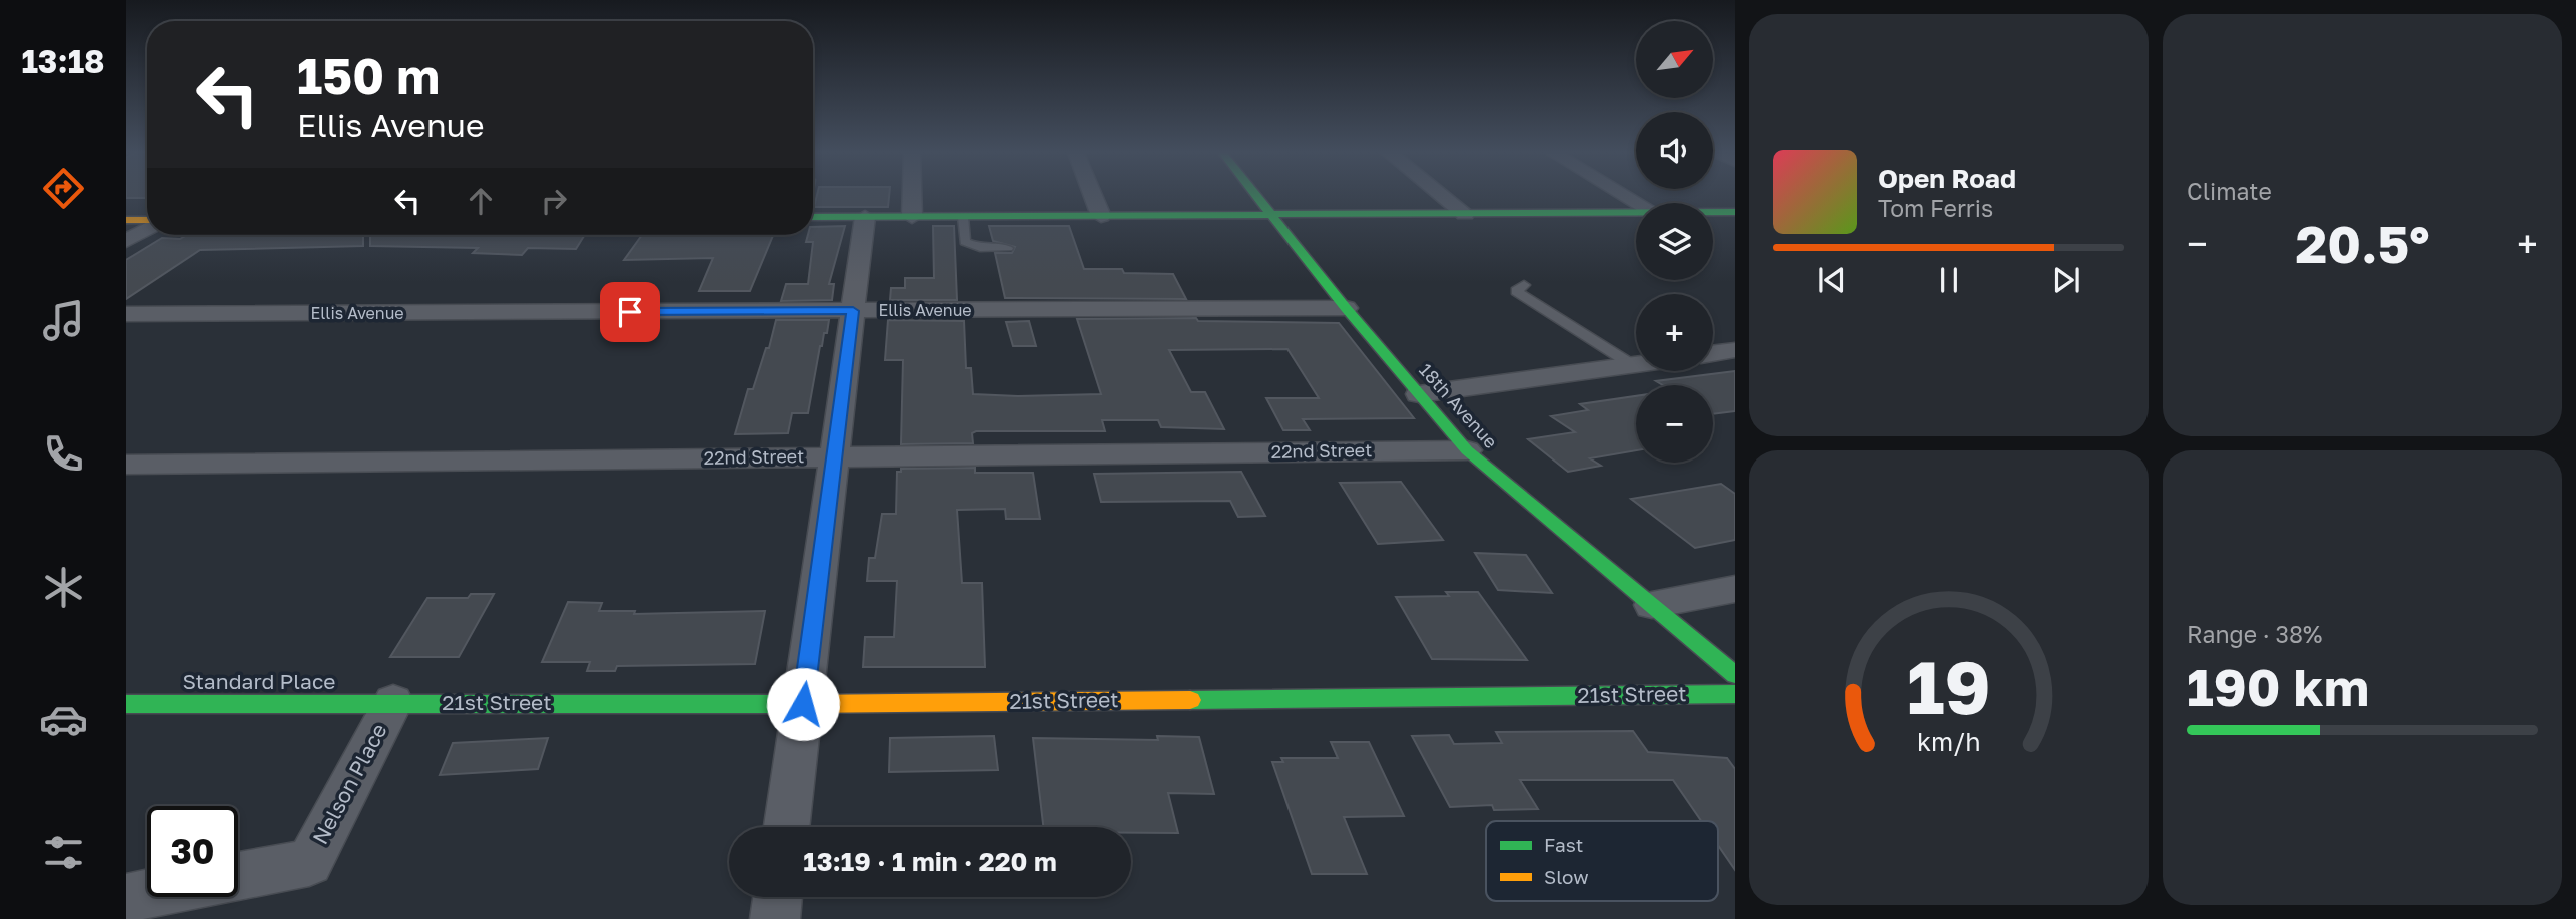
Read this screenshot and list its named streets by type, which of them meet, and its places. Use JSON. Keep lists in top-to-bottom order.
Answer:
{
  "streets": {
    "main road": ["18th Avenue", "Standard Place", "21st Street"],
    "street": ["Ellis Avenue", "22nd Street", "Nelson Place"]
  },
  "crossings": [
    ["Ellis Avenue", "18th Avenue"],
    ["18th Avenue", "22nd Street"],
    ["Standard Place", "21st Street"],
    ["Standard Place", "Nelson Place"],
    ["21st Street", "Nelson Place"]
  ],
  "legend": ["Fast", "Slow"],
  "north": "top right",
  "page": {
    "tabs": "13:18",
    "tile": [
      "Climate",
      ["Range · 38%", "190 km"]
    ],
    "map_buttons": ["+", "−"],
    "turn": ["150 m", "Ellis Avenue"],
    "song": ["Open Road", "Tom Ferris"],
    "heat": ["−", "20.5°", "+"],
    "limit": "30",
    "trip": "13:19 · 1 min · 220 m",
    "gauge": ["19", "km/h"]
  }
}
